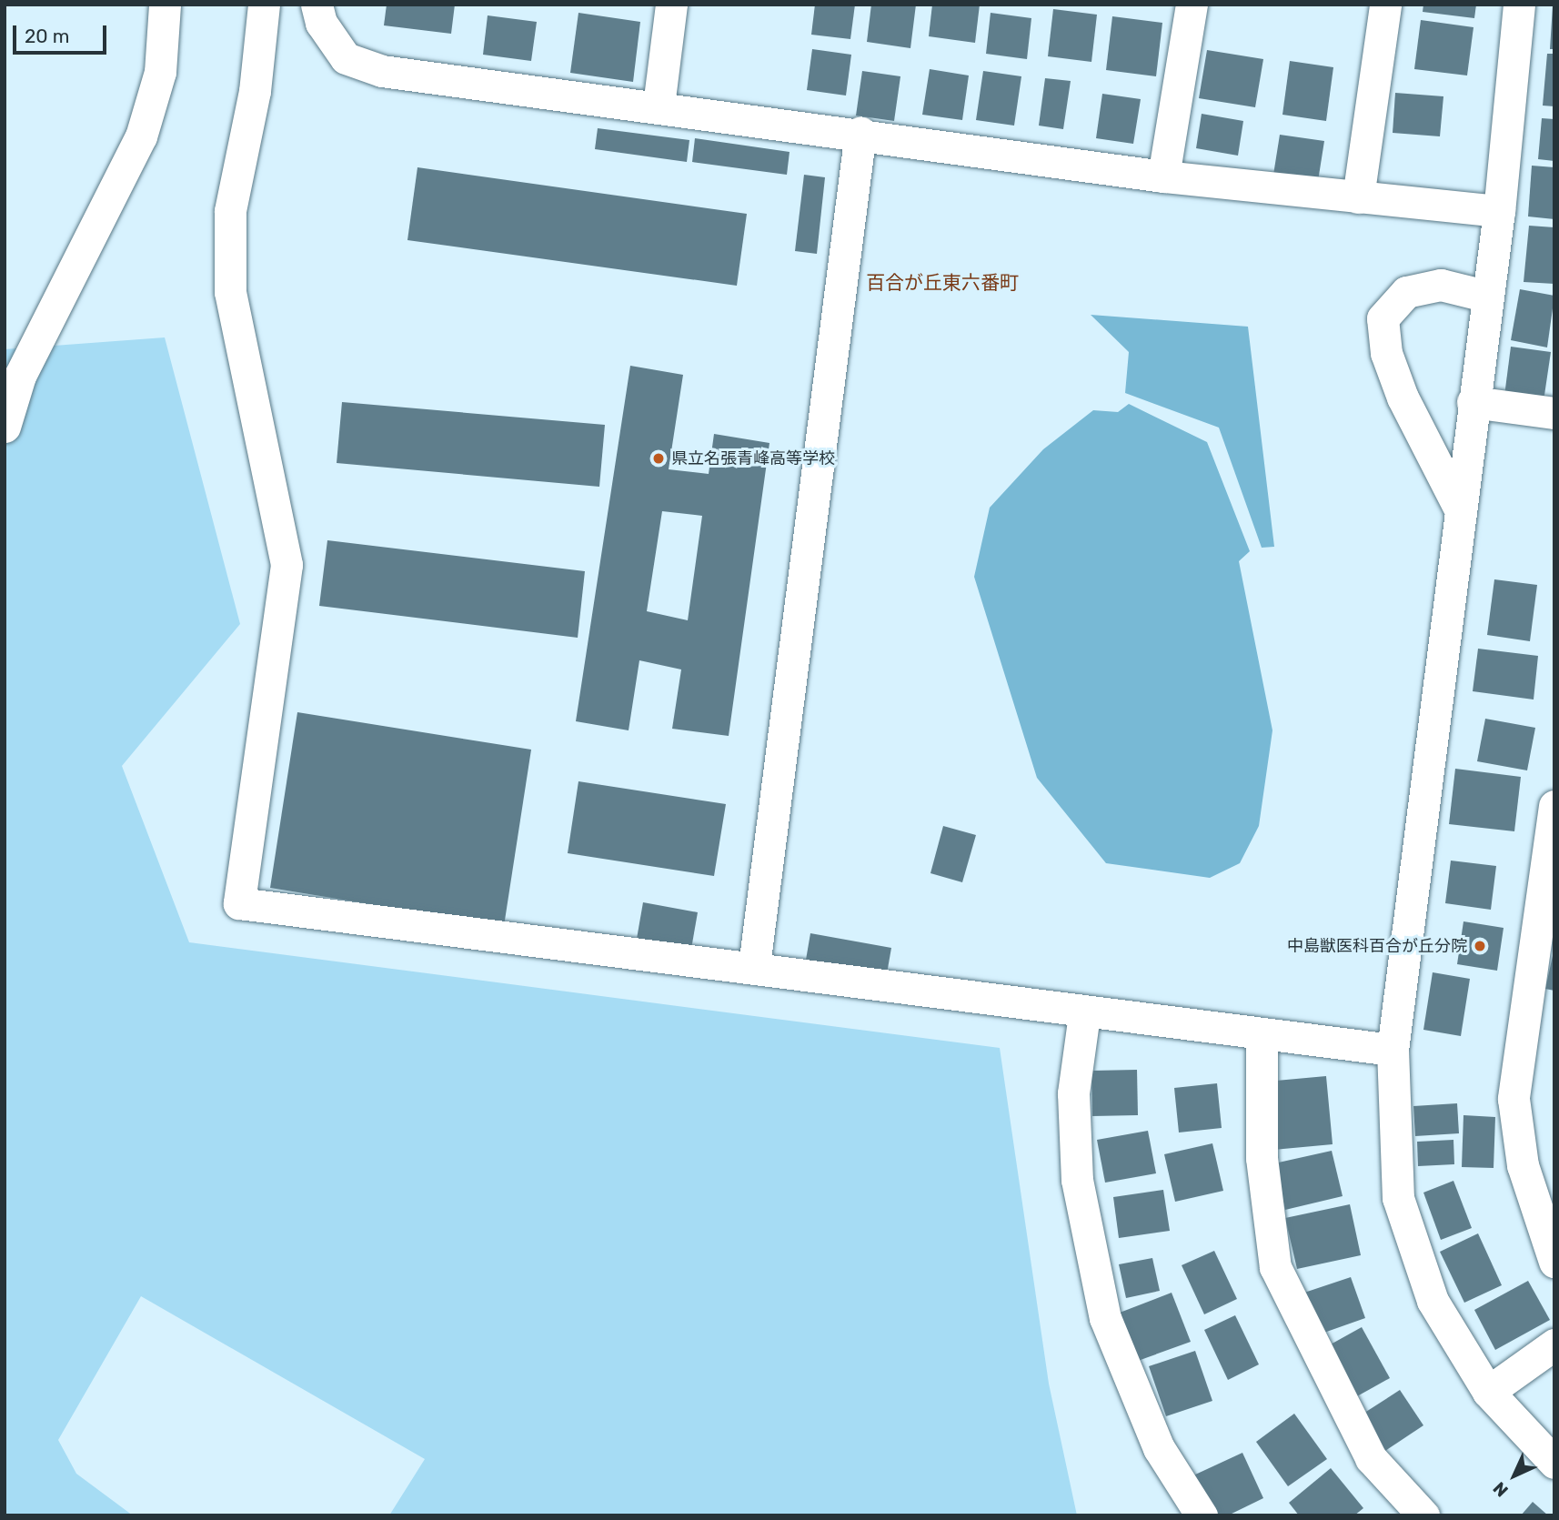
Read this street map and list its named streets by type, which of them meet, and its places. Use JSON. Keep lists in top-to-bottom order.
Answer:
{
  "districts": ["百合が丘東六番町"],
  "places": ["県立名張青峰高等学校", "中島獣医科百合が丘分院"],
  "scale_bar": "20 m",
  "north": "bottom left"
}
